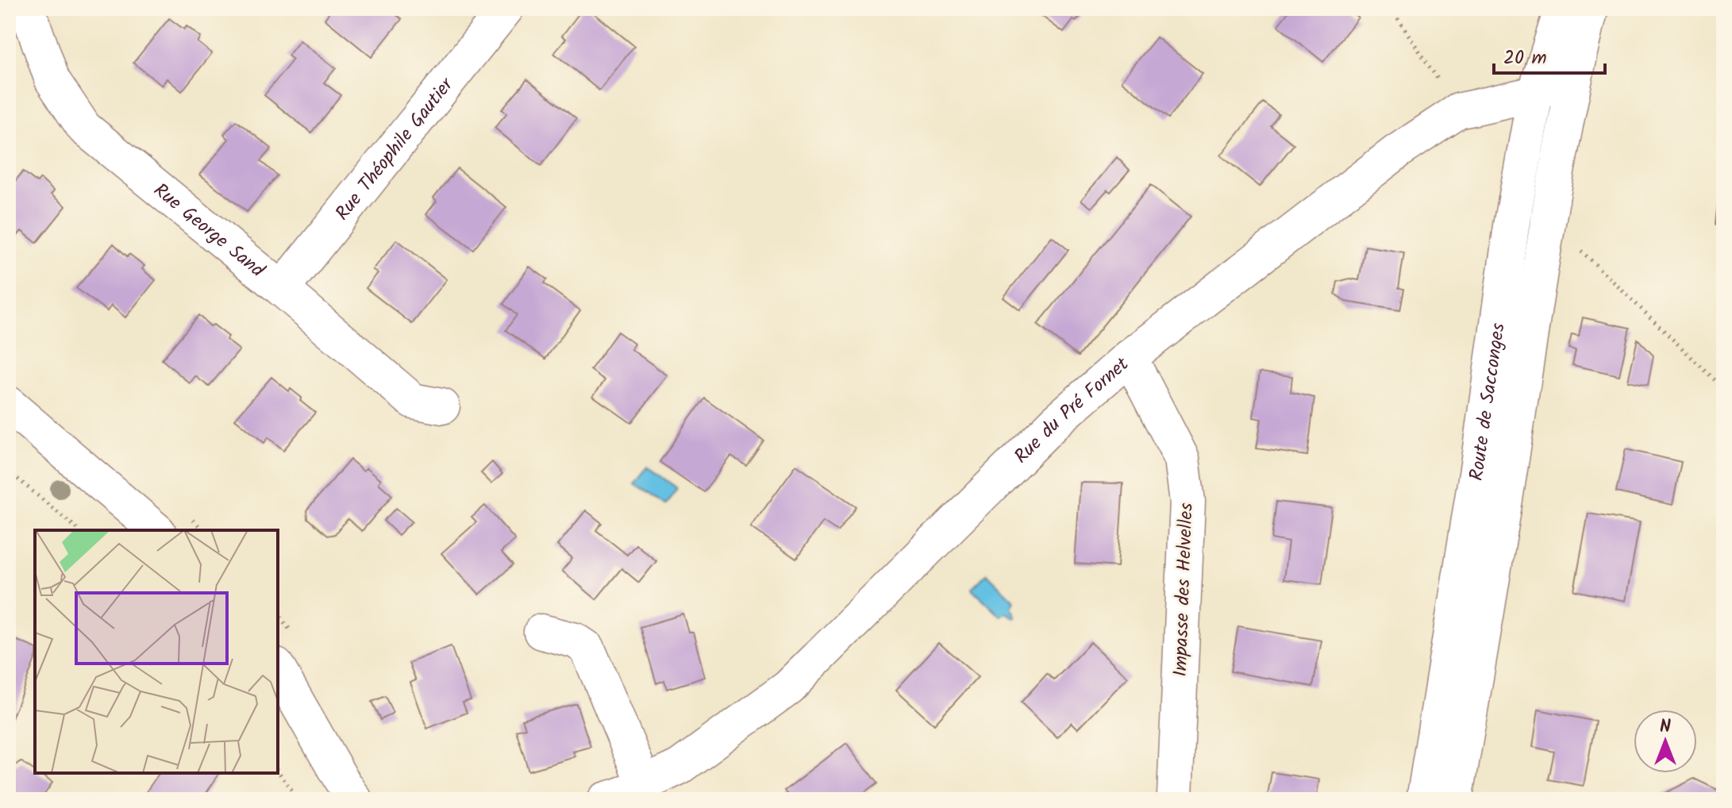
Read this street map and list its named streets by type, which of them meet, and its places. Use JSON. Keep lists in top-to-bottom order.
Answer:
{
  "streets": {
    "street": [
      "Rue Théophile Gautier",
      "Rue George Sand",
      "Route de Sacconges",
      "Rue du Pré Fornet",
      "Impasse des Helvelles"
    ]
  },
  "crossings": [
    ["Rue Théophile Gautier", "Rue George Sand"],
    ["Route de Sacconges", "Rue du Pré Fornet"],
    ["Rue du Pré Fornet", "Impasse des Helvelles"]
  ],
  "scale_bar": "20 m",
  "north": "top"
}
